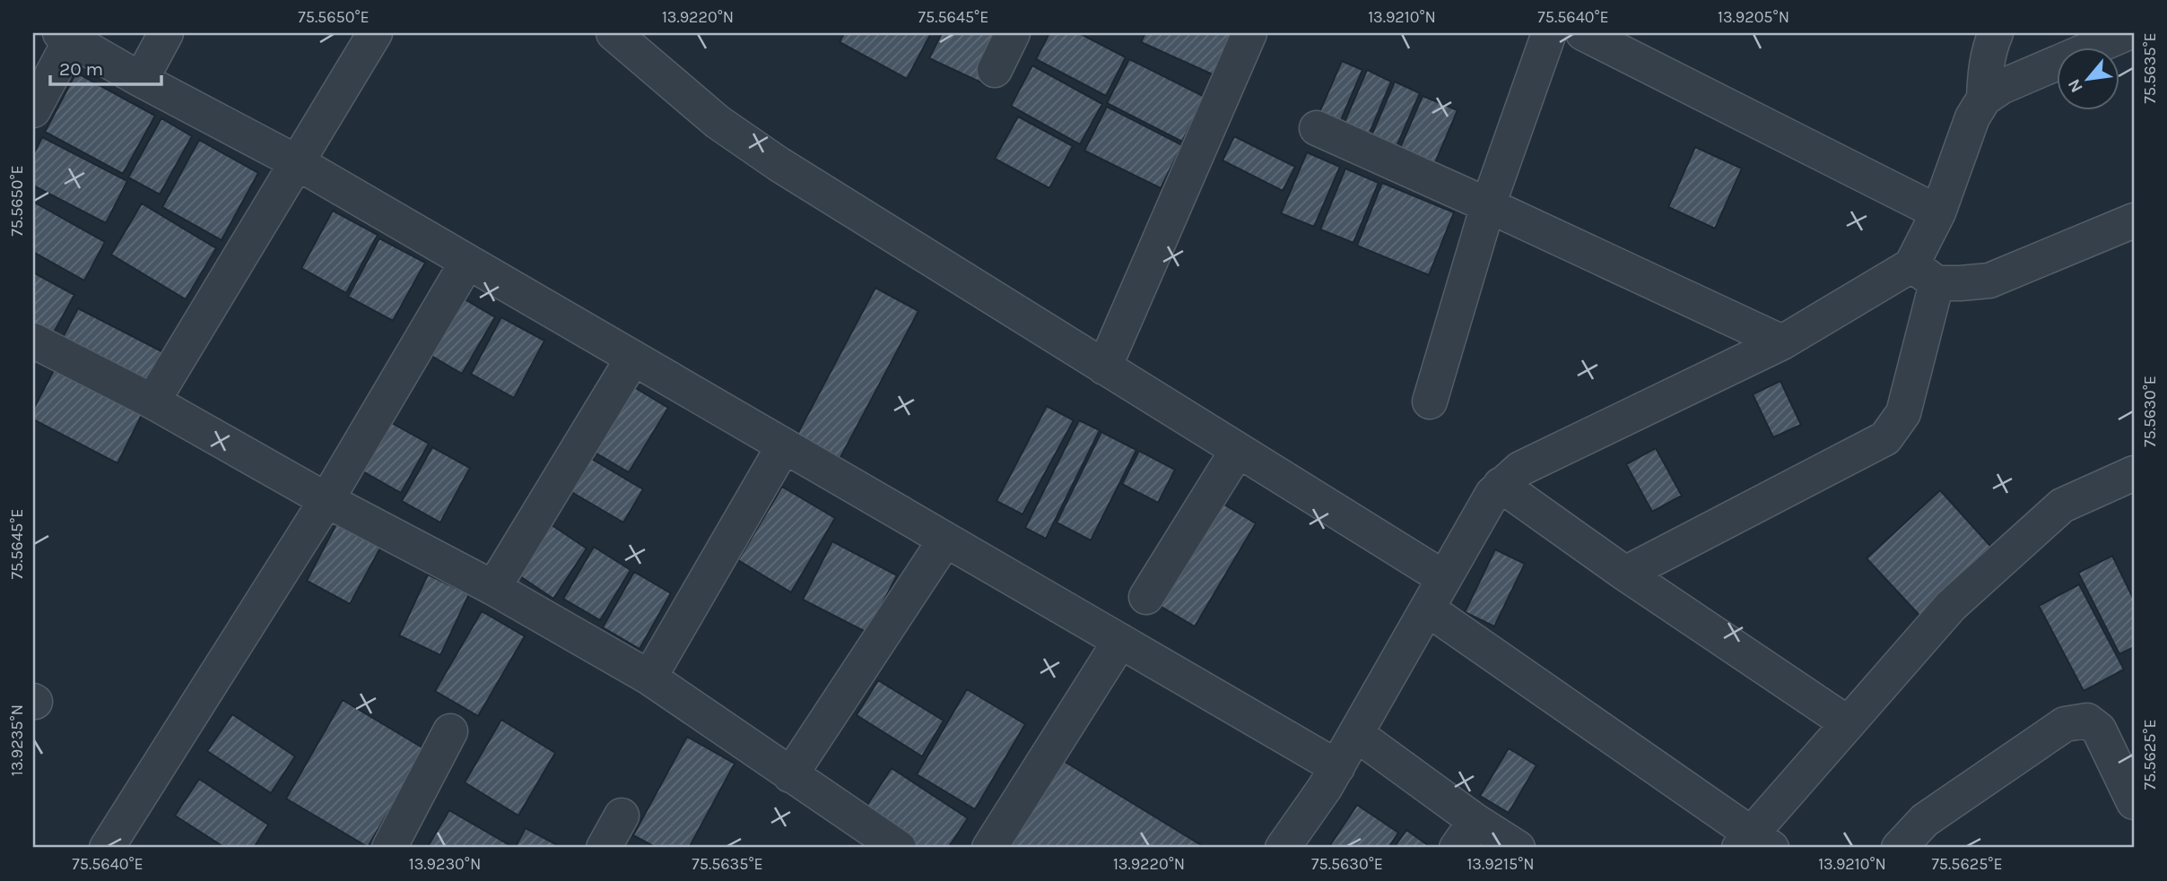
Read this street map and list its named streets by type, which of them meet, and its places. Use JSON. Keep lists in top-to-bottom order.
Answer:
{
  "scale_bar": "20 m",
  "north": "bottom left",
  "coordinates": [
    "75.5650°E",
    "13.9220°N",
    "75.5645°E",
    "13.9210°N",
    "75.5640°E",
    "13.9205°N",
    "75.5635°E",
    "75.5630°E",
    "13.9235°N",
    "75.5625°E",
    "13.9230°N",
    "13.9215°N"
  ]
}
